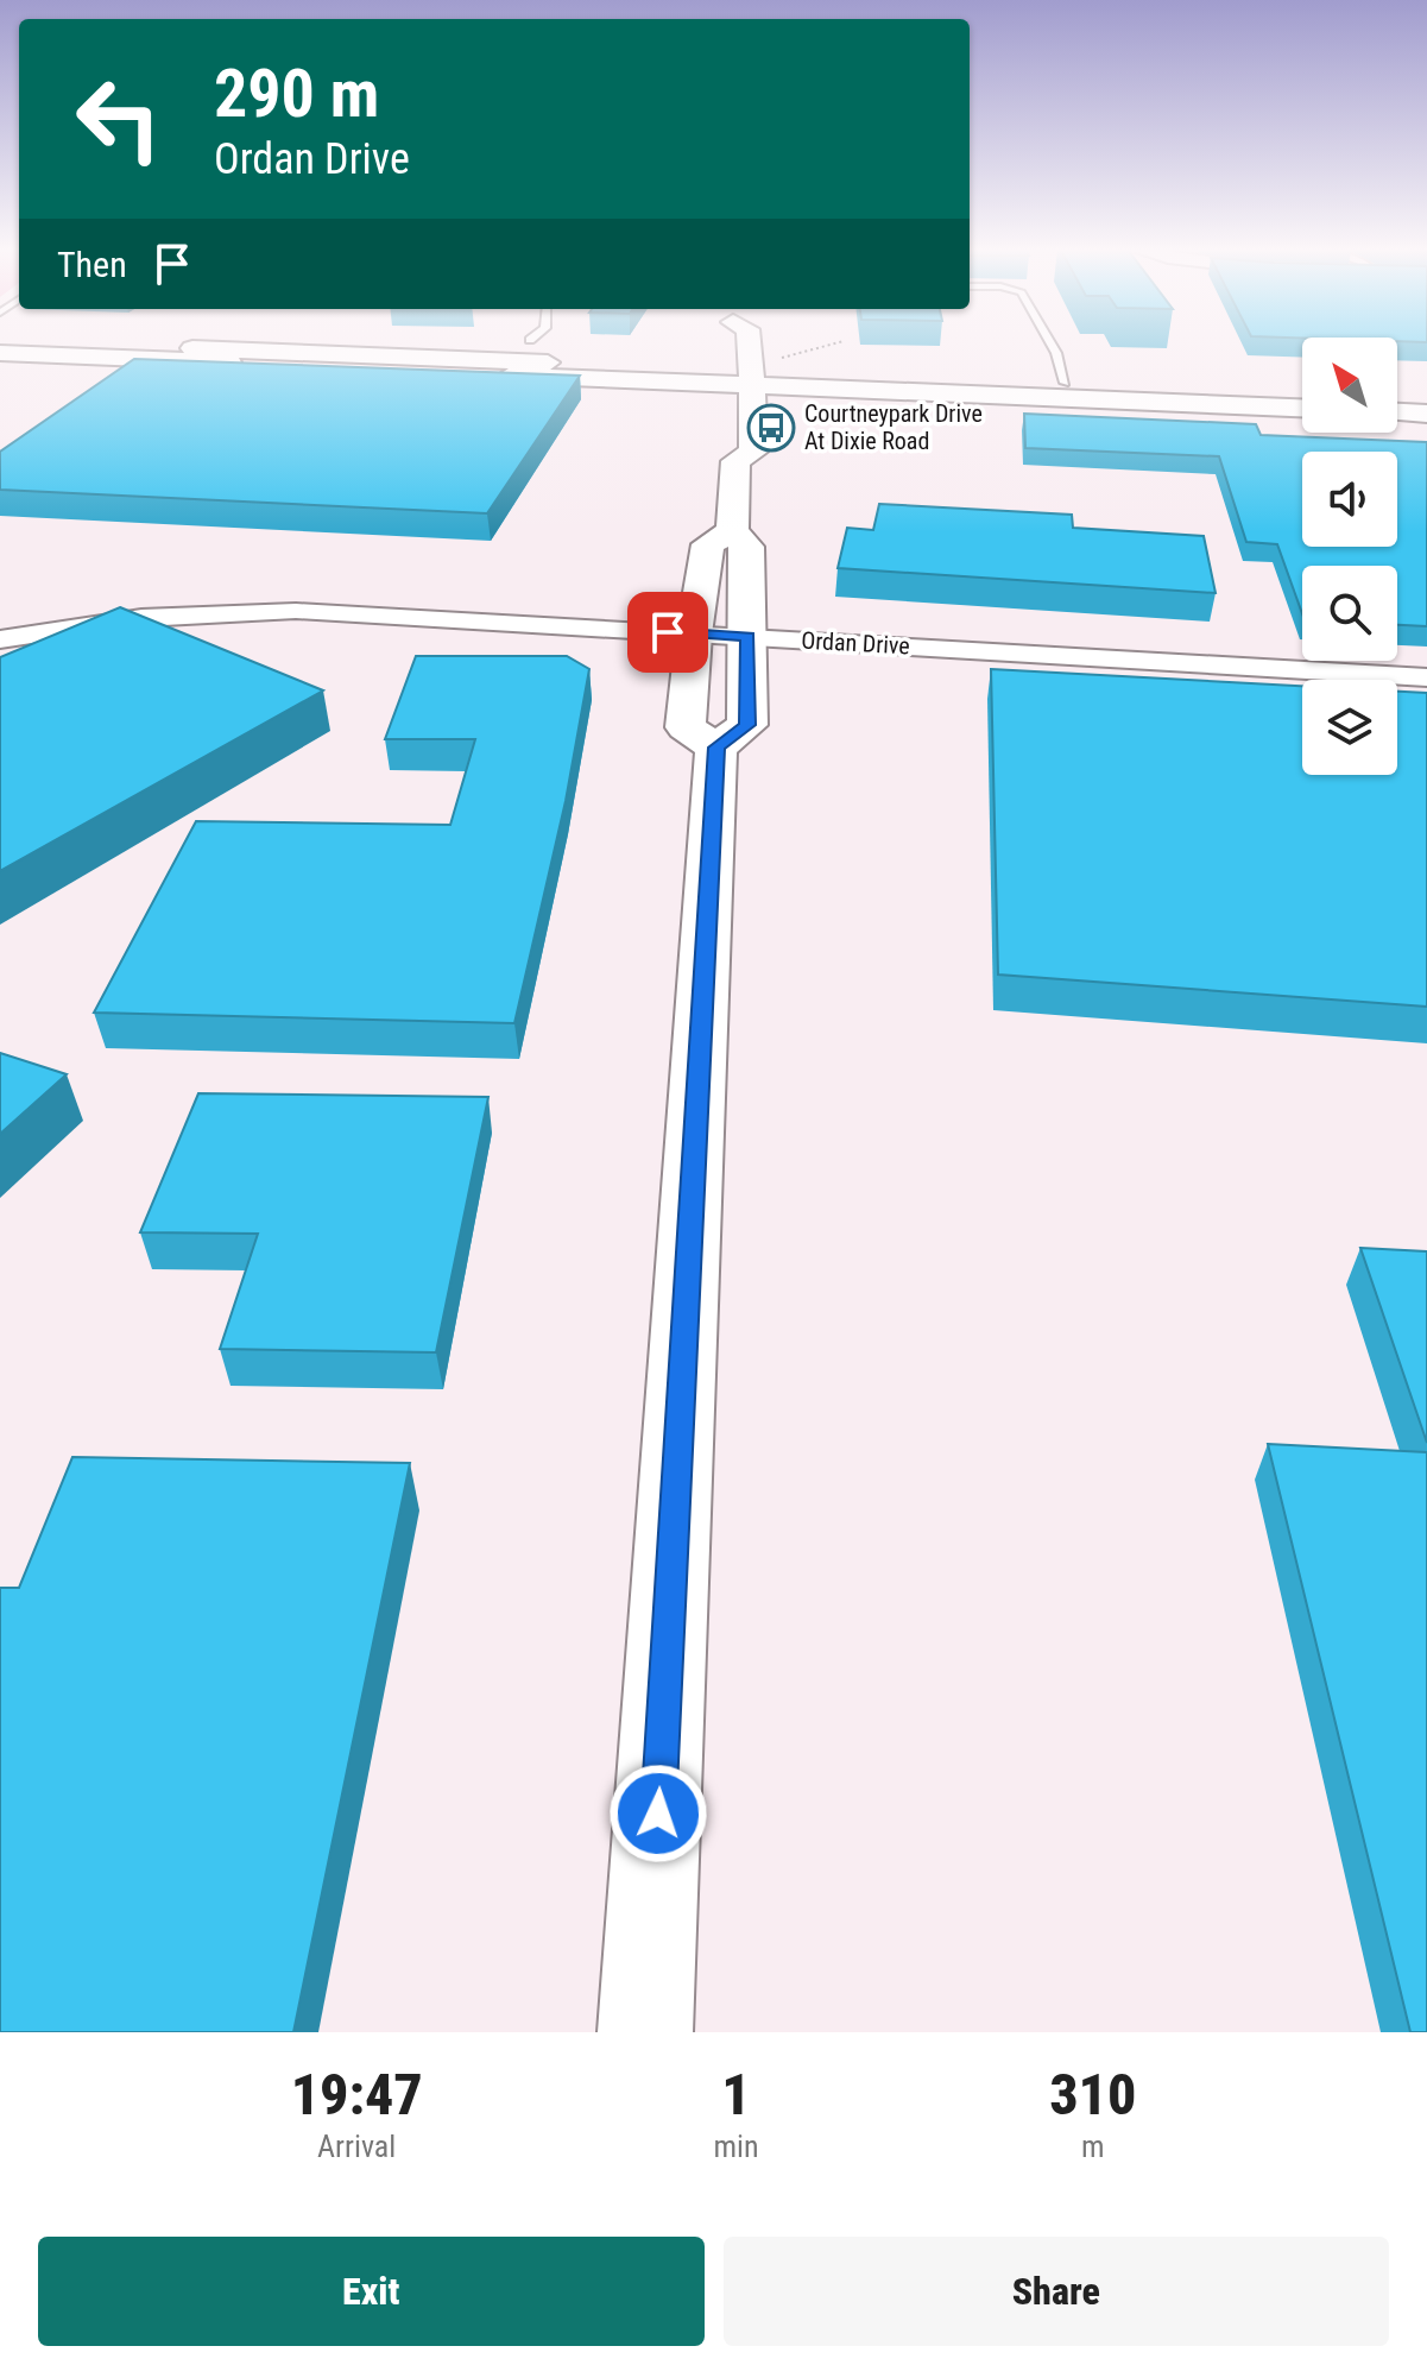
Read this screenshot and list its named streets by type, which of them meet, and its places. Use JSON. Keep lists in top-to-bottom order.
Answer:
{
  "streets": {
    "street": ["Ordan Drive"]
  },
  "places": {
    "bus stop": ["Courtneypark Drive At Dixie Road"]
  },
  "north": "top left",
  "page": {
    "turn": ["290 m", "Ordan Drive"],
    "then": "Then",
    "eta": [
      "19:47",
      "Arrival",
      "1",
      "min",
      "310",
      "m"
    ],
    "buttons": ["Exit", "Share"]
  }
}
